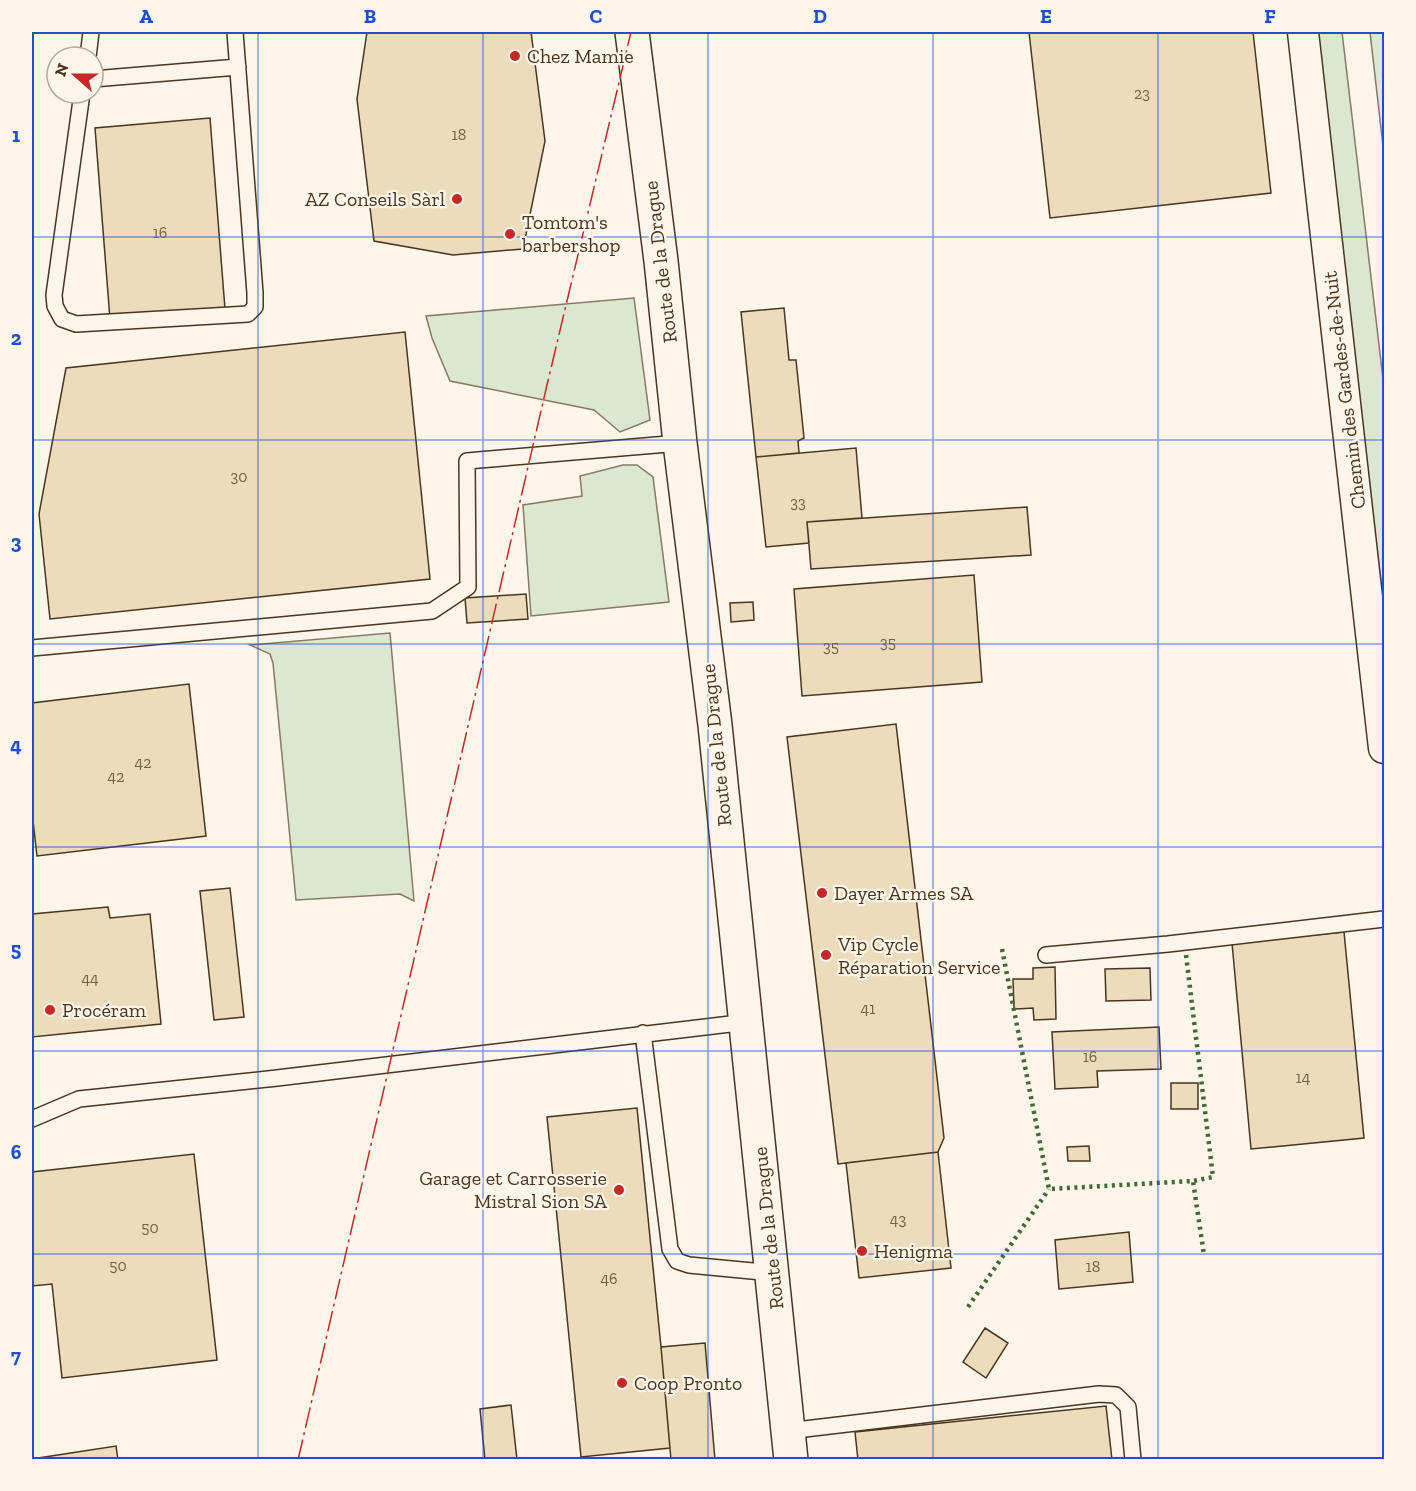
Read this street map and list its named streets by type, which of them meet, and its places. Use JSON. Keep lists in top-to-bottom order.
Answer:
{
  "streets": {
    "street": ["Route de la Drague", "Chemin des Gardes-de-Nuit"]
  },
  "places": [
    "Chez Mamie",
    "AZ Conseils Sàrl",
    "Tomtom's barbershop",
    "Dayer Armes SA",
    "Vip Cycle Réparation Service",
    "Procéram",
    "Garage et Carrosserie Mistral Sion SA",
    "Henigma",
    "Coop Pronto"
  ],
  "house_numbers": [
    "23",
    "18",
    "16",
    "30",
    "33",
    "35",
    "35",
    "42",
    "42",
    "44",
    "41",
    "16",
    "14",
    "43",
    "50",
    "50",
    "18",
    "46"
  ],
  "north": "left",
  "grid": {
    "columns": [
      "A",
      "B",
      "C",
      "D",
      "E",
      "F"
    ],
    "rows": [
      "1",
      "2",
      "3",
      "4",
      "5",
      "6",
      "7"
    ]
  }
}
